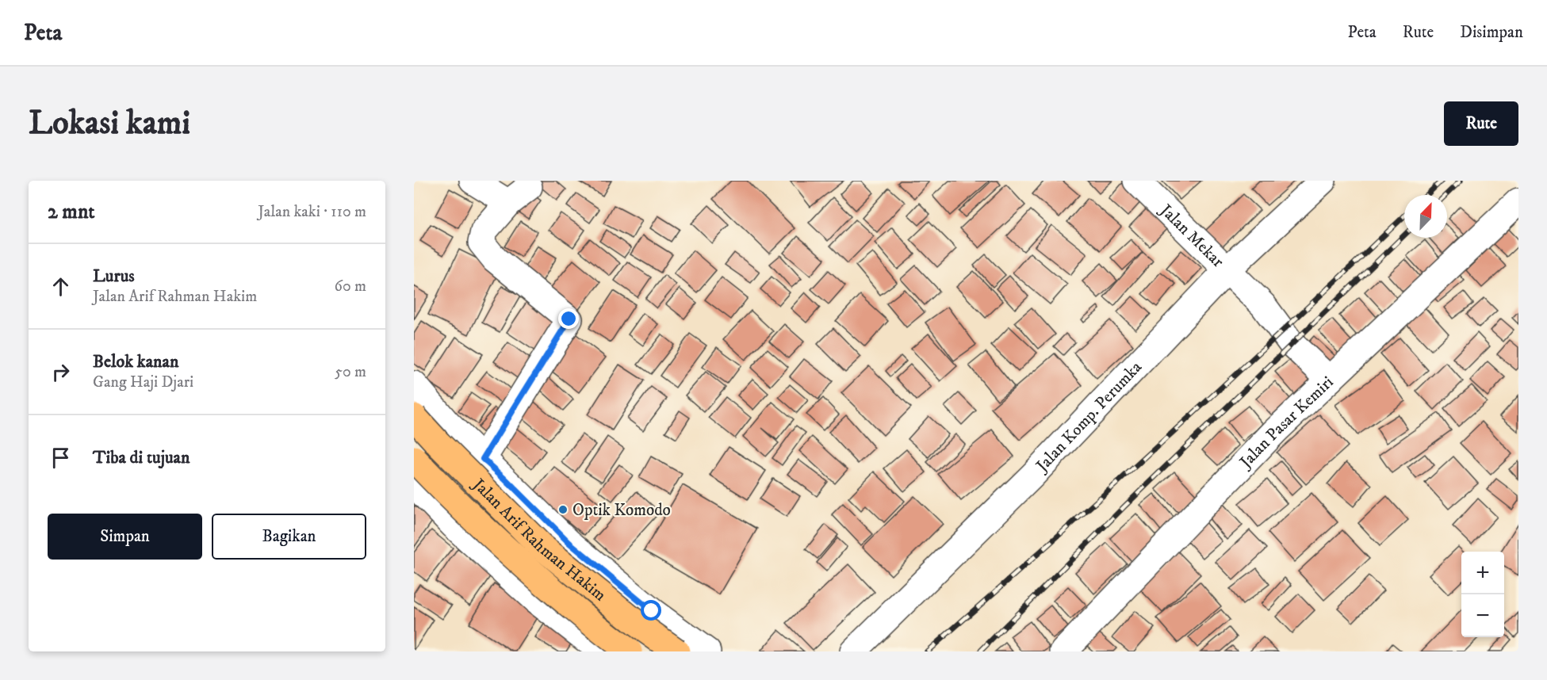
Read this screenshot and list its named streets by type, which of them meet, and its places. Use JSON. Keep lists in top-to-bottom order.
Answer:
{
  "streets": {
    "highway": ["Jalan Arif Rahman Hakim"],
    "street": ["Jalan Mekar", "Jalan Komp. Perumka", "Jalan Pasar Kemiri"]
  },
  "crossings": [
    ["Jalan Mekar", "Jalan Komp. Perumka"],
    ["Jalan Mekar", "Jalan Pasar Kemiri"]
  ],
  "places": ["Optik Komodo"],
  "north": "top right",
  "page": {
    "header": "Peta",
    "nav": ["Peta", "Rute", "Disimpan"],
    "buttons": [
      "Rute",
      ["Simpan", "Bagikan"]
    ],
    "title": "Lokasi kami",
    "heading": ["2 mnt", "Jalan kaki · 110 m"],
    "list": [
      ["Lurus", "Jalan Arif Rahman Hakim", "60 m"],
      ["Belok kanan", "Gang Haji Djari", "50 m"],
      "Tiba di tujuan"
    ],
    "map_buttons": ["+", "−"]
  }
}
